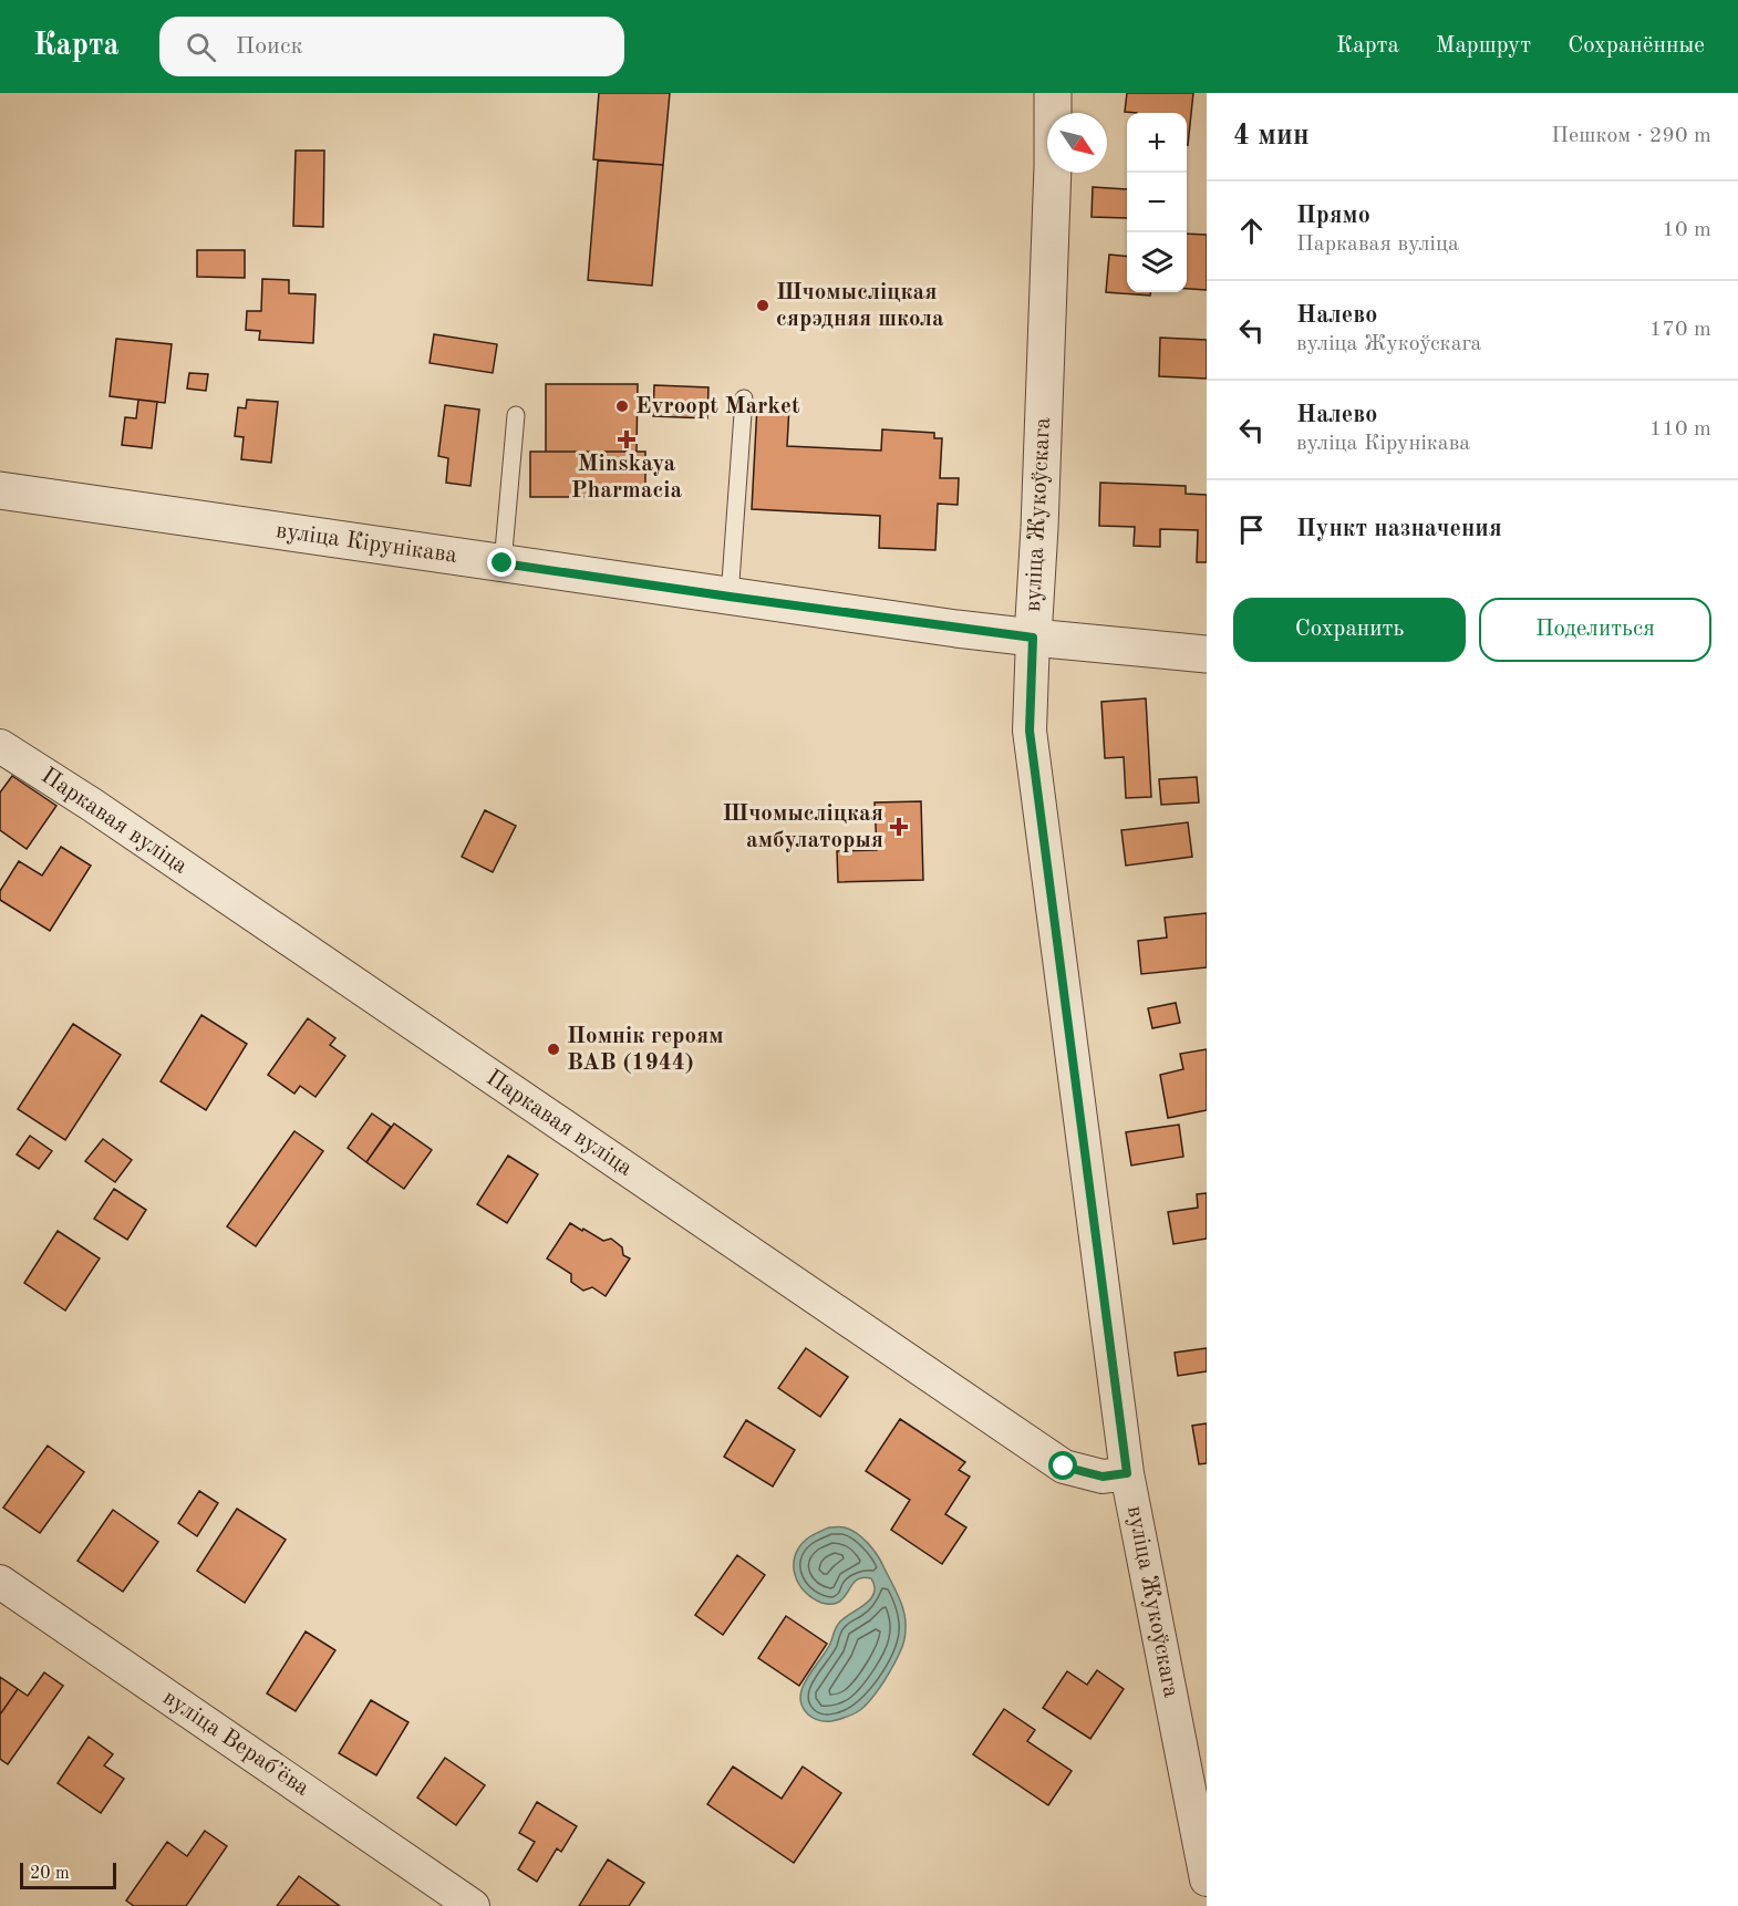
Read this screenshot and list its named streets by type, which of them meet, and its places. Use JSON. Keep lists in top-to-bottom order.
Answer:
{
  "streets": {
    "street": [
      "вуліца Жукоўскага",
      "вуліца Кірунікава",
      "Паркавая вуліца",
      "вуліца Верабʼёва"
    ]
  },
  "crossings": [
    ["вуліца Жукоўскага", "вуліца Кірунікава"],
    ["вуліца Жукоўскага", "Паркавая вуліца"]
  ],
  "places": {
    "other": ["Шчомысліцкая сярэдняя школа", "Evroopt Market", "Помнік героям ВАВ (1944)"],
    "health": ["Minskaya Pharmacia", "Шчомысліцкая амбулаторыя"]
  },
  "scale_bar": "20 m",
  "north": "bottom right",
  "page": {
    "header": "Карта",
    "search": "Поиск",
    "nav": ["Карта", "Маршрут", "Сохранённые"],
    "heading": ["4 мин", "Пешком · 290 m"],
    "map_buttons": ["+", "−"],
    "list": [
      ["Прямо", "Паркавая вуліца", "10 m"],
      ["Налево", "вуліца Жукоўскага", "170 m"],
      ["Налево", "вуліца Кірунікава", "110 m"],
      "Пункт назначения"
    ],
    "buttons": ["Сохранить", "Поделиться"],
    "scale": "20 m"
  }
}
